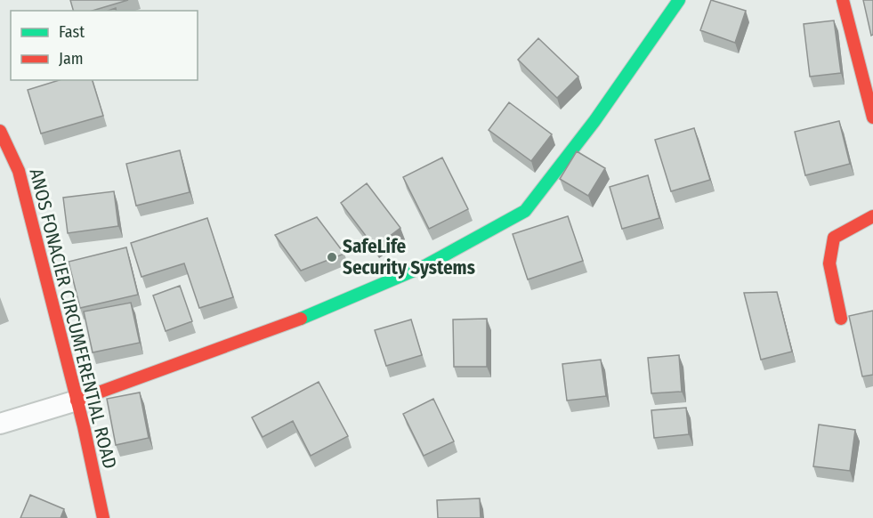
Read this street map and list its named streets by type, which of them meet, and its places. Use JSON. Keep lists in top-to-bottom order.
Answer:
{
  "streets": {
    "street": ["ANOS FONACIER CIRCUMFERENTIAL ROAD"]
  },
  "places": ["SafeLife Security Systems"],
  "legend": ["Fast", "Jam"]
}
